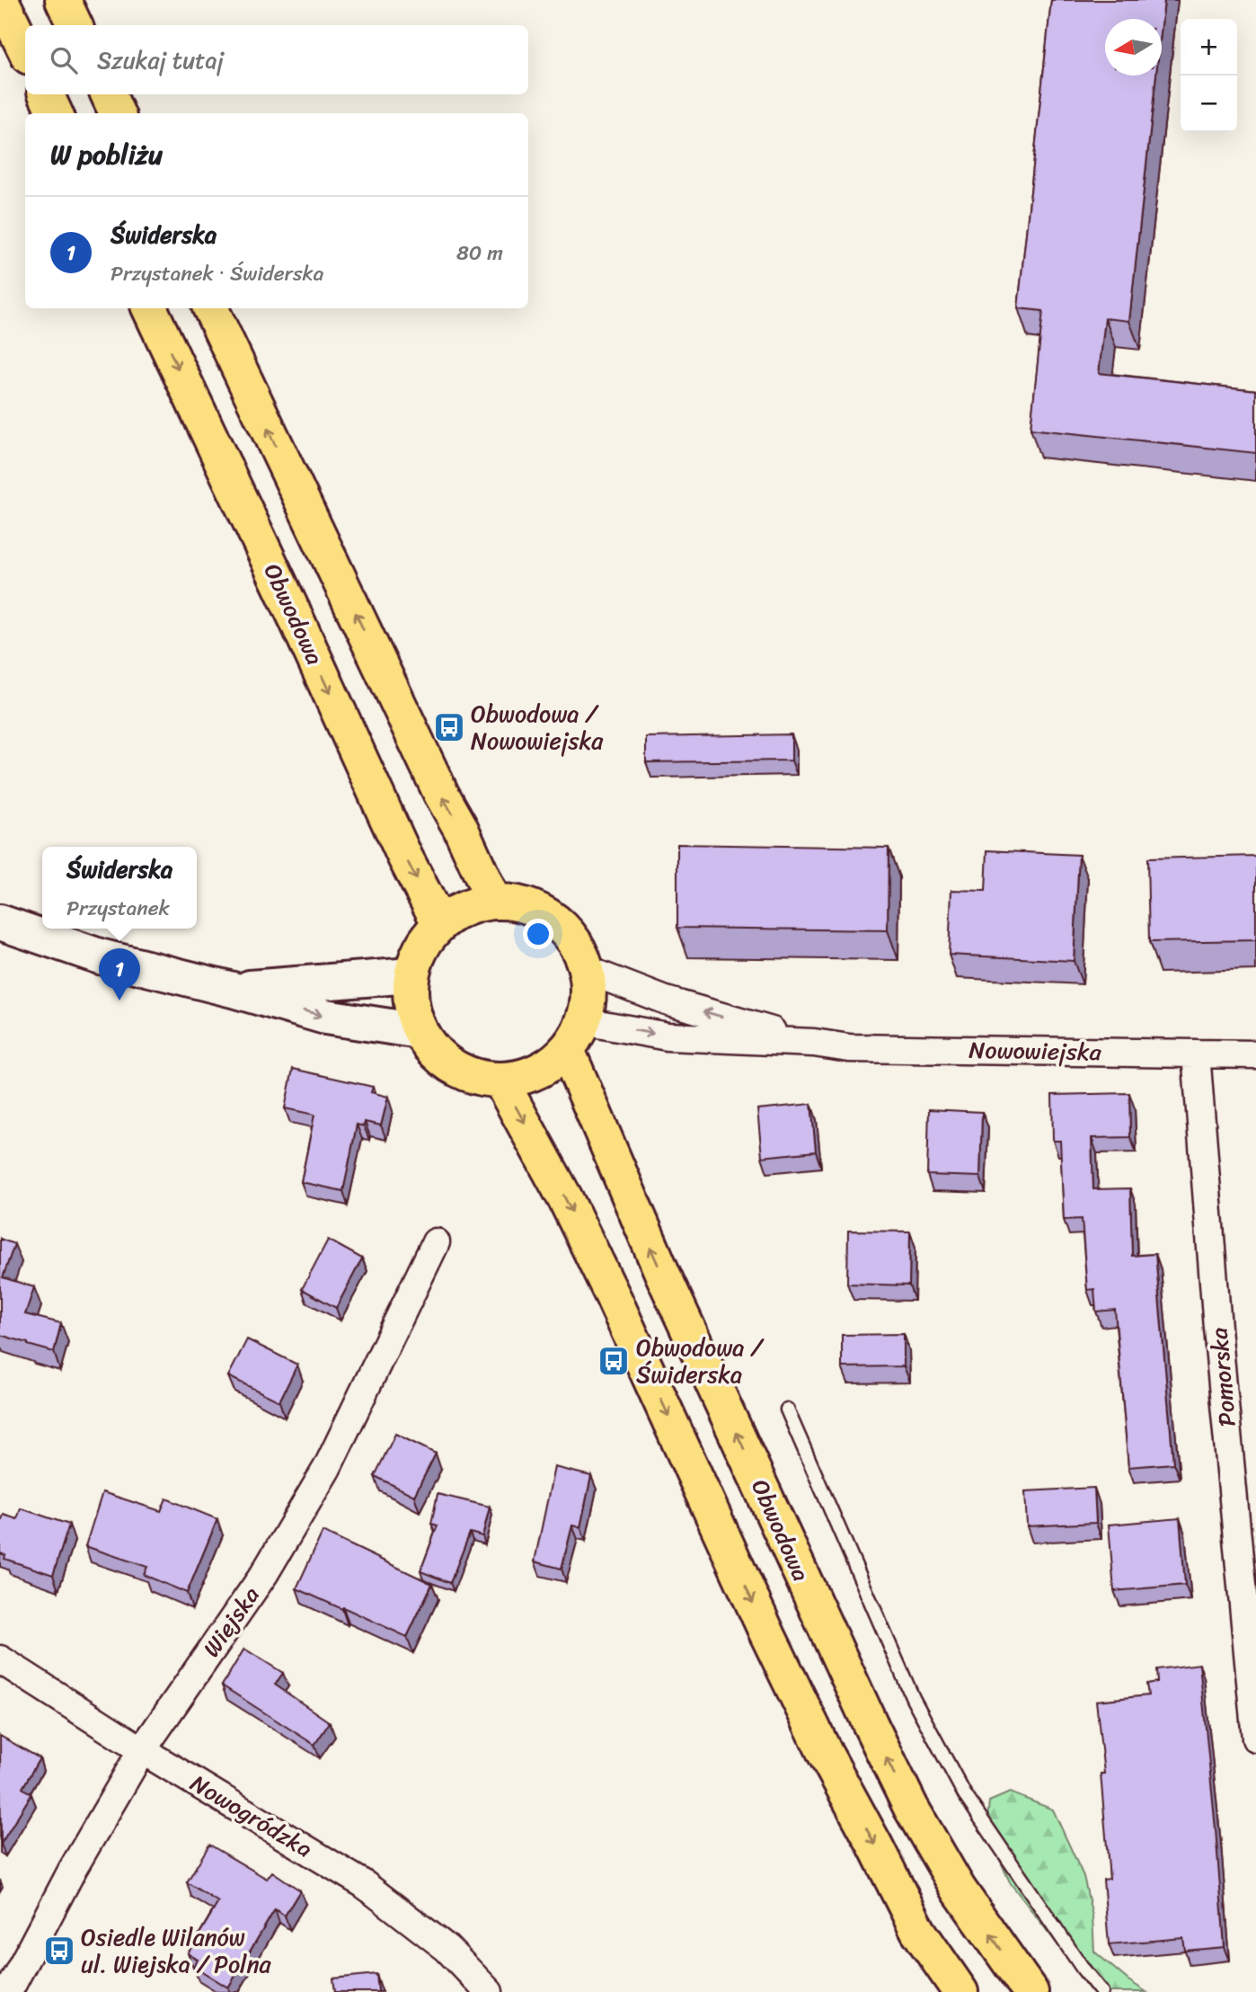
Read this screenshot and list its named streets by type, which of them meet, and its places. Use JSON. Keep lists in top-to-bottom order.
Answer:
{
  "streets": {
    "main road": ["Obwodowa"],
    "street": [
      "Nowowiejska",
      "Pomorska",
      "Wiejska",
      "Nowogródzka"
    ]
  },
  "crossings": [
    ["Obwodowa", "Nowowiejska"],
    ["Nowowiejska", "Pomorska"],
    ["Wiejska", "Nowogródzka"]
  ],
  "places": {
    "bus stop": ["Obwodowa / Nowowiejska", "Obwodowa / Świderska", "Osiedle Wilanów ul. Wiejska / Polna"]
  },
  "north": "left",
  "page": {
    "map_buttons": ["+", "−"],
    "search": "Szukaj tutaj",
    "heading": "W pobliżu",
    "list": [
      {
        "mark": "1",
        "name": "Świderska",
        "note": "Przystanek · Świderska",
        "value": "80 m"
      }
    ],
    "popup": ["Świderska", "Przystanek"],
    "pins": "1"
  }
}
